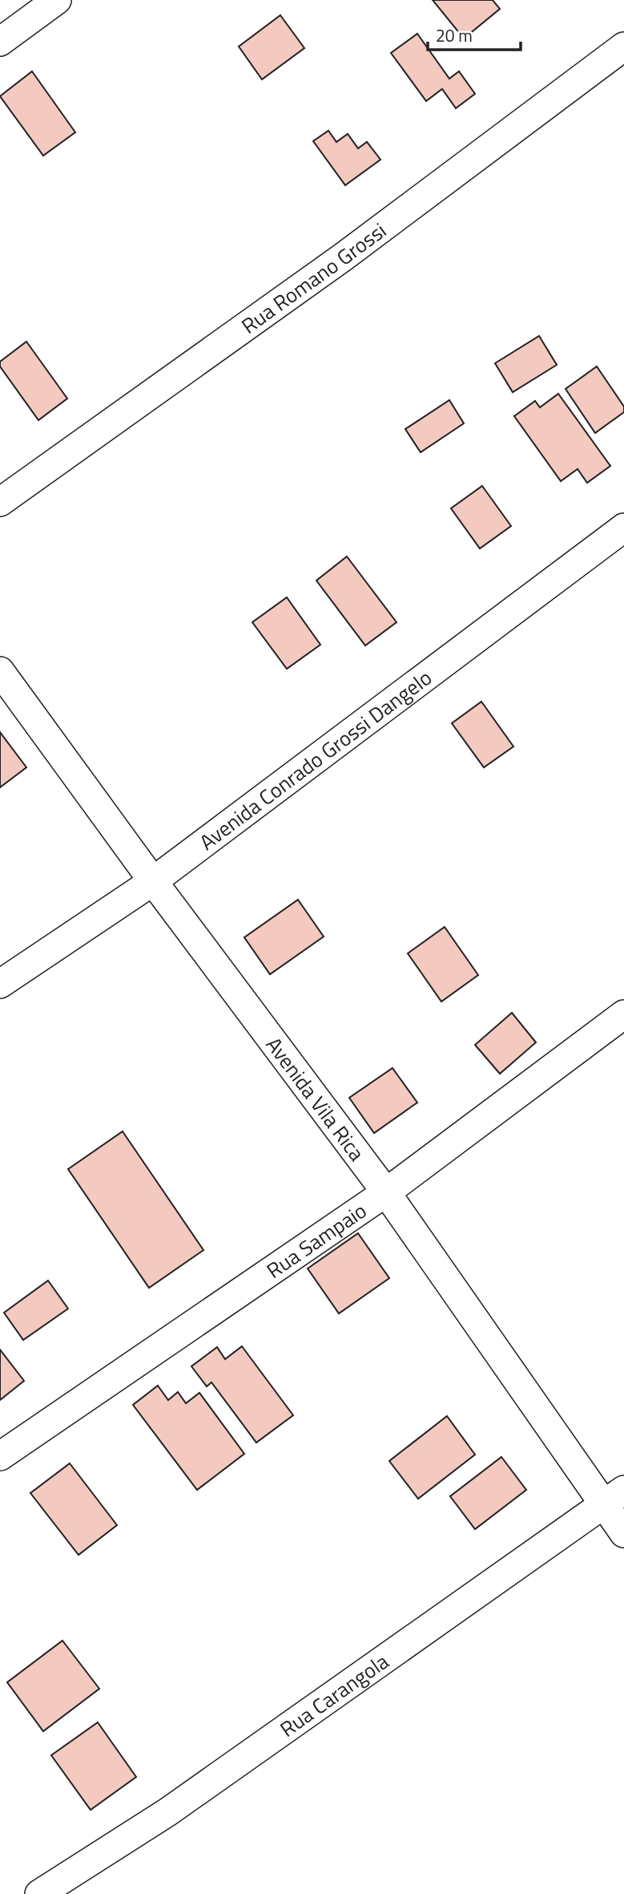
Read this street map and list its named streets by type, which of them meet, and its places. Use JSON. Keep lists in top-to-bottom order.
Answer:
{
  "streets": {
    "street": [
      "Rua Romano Grossi",
      "Avenida Conrado Grossi Dangelo",
      "Avenida Vila Rica",
      "Rua Sampaio",
      "Rua Carangola"
    ]
  },
  "crossings": [
    ["Avenida Conrado Grossi Dangelo", "Avenida Vila Rica"],
    ["Avenida Vila Rica", "Rua Sampaio"],
    ["Avenida Vila Rica", "Rua Carangola"]
  ],
  "scale_bar": "20 m"
}
